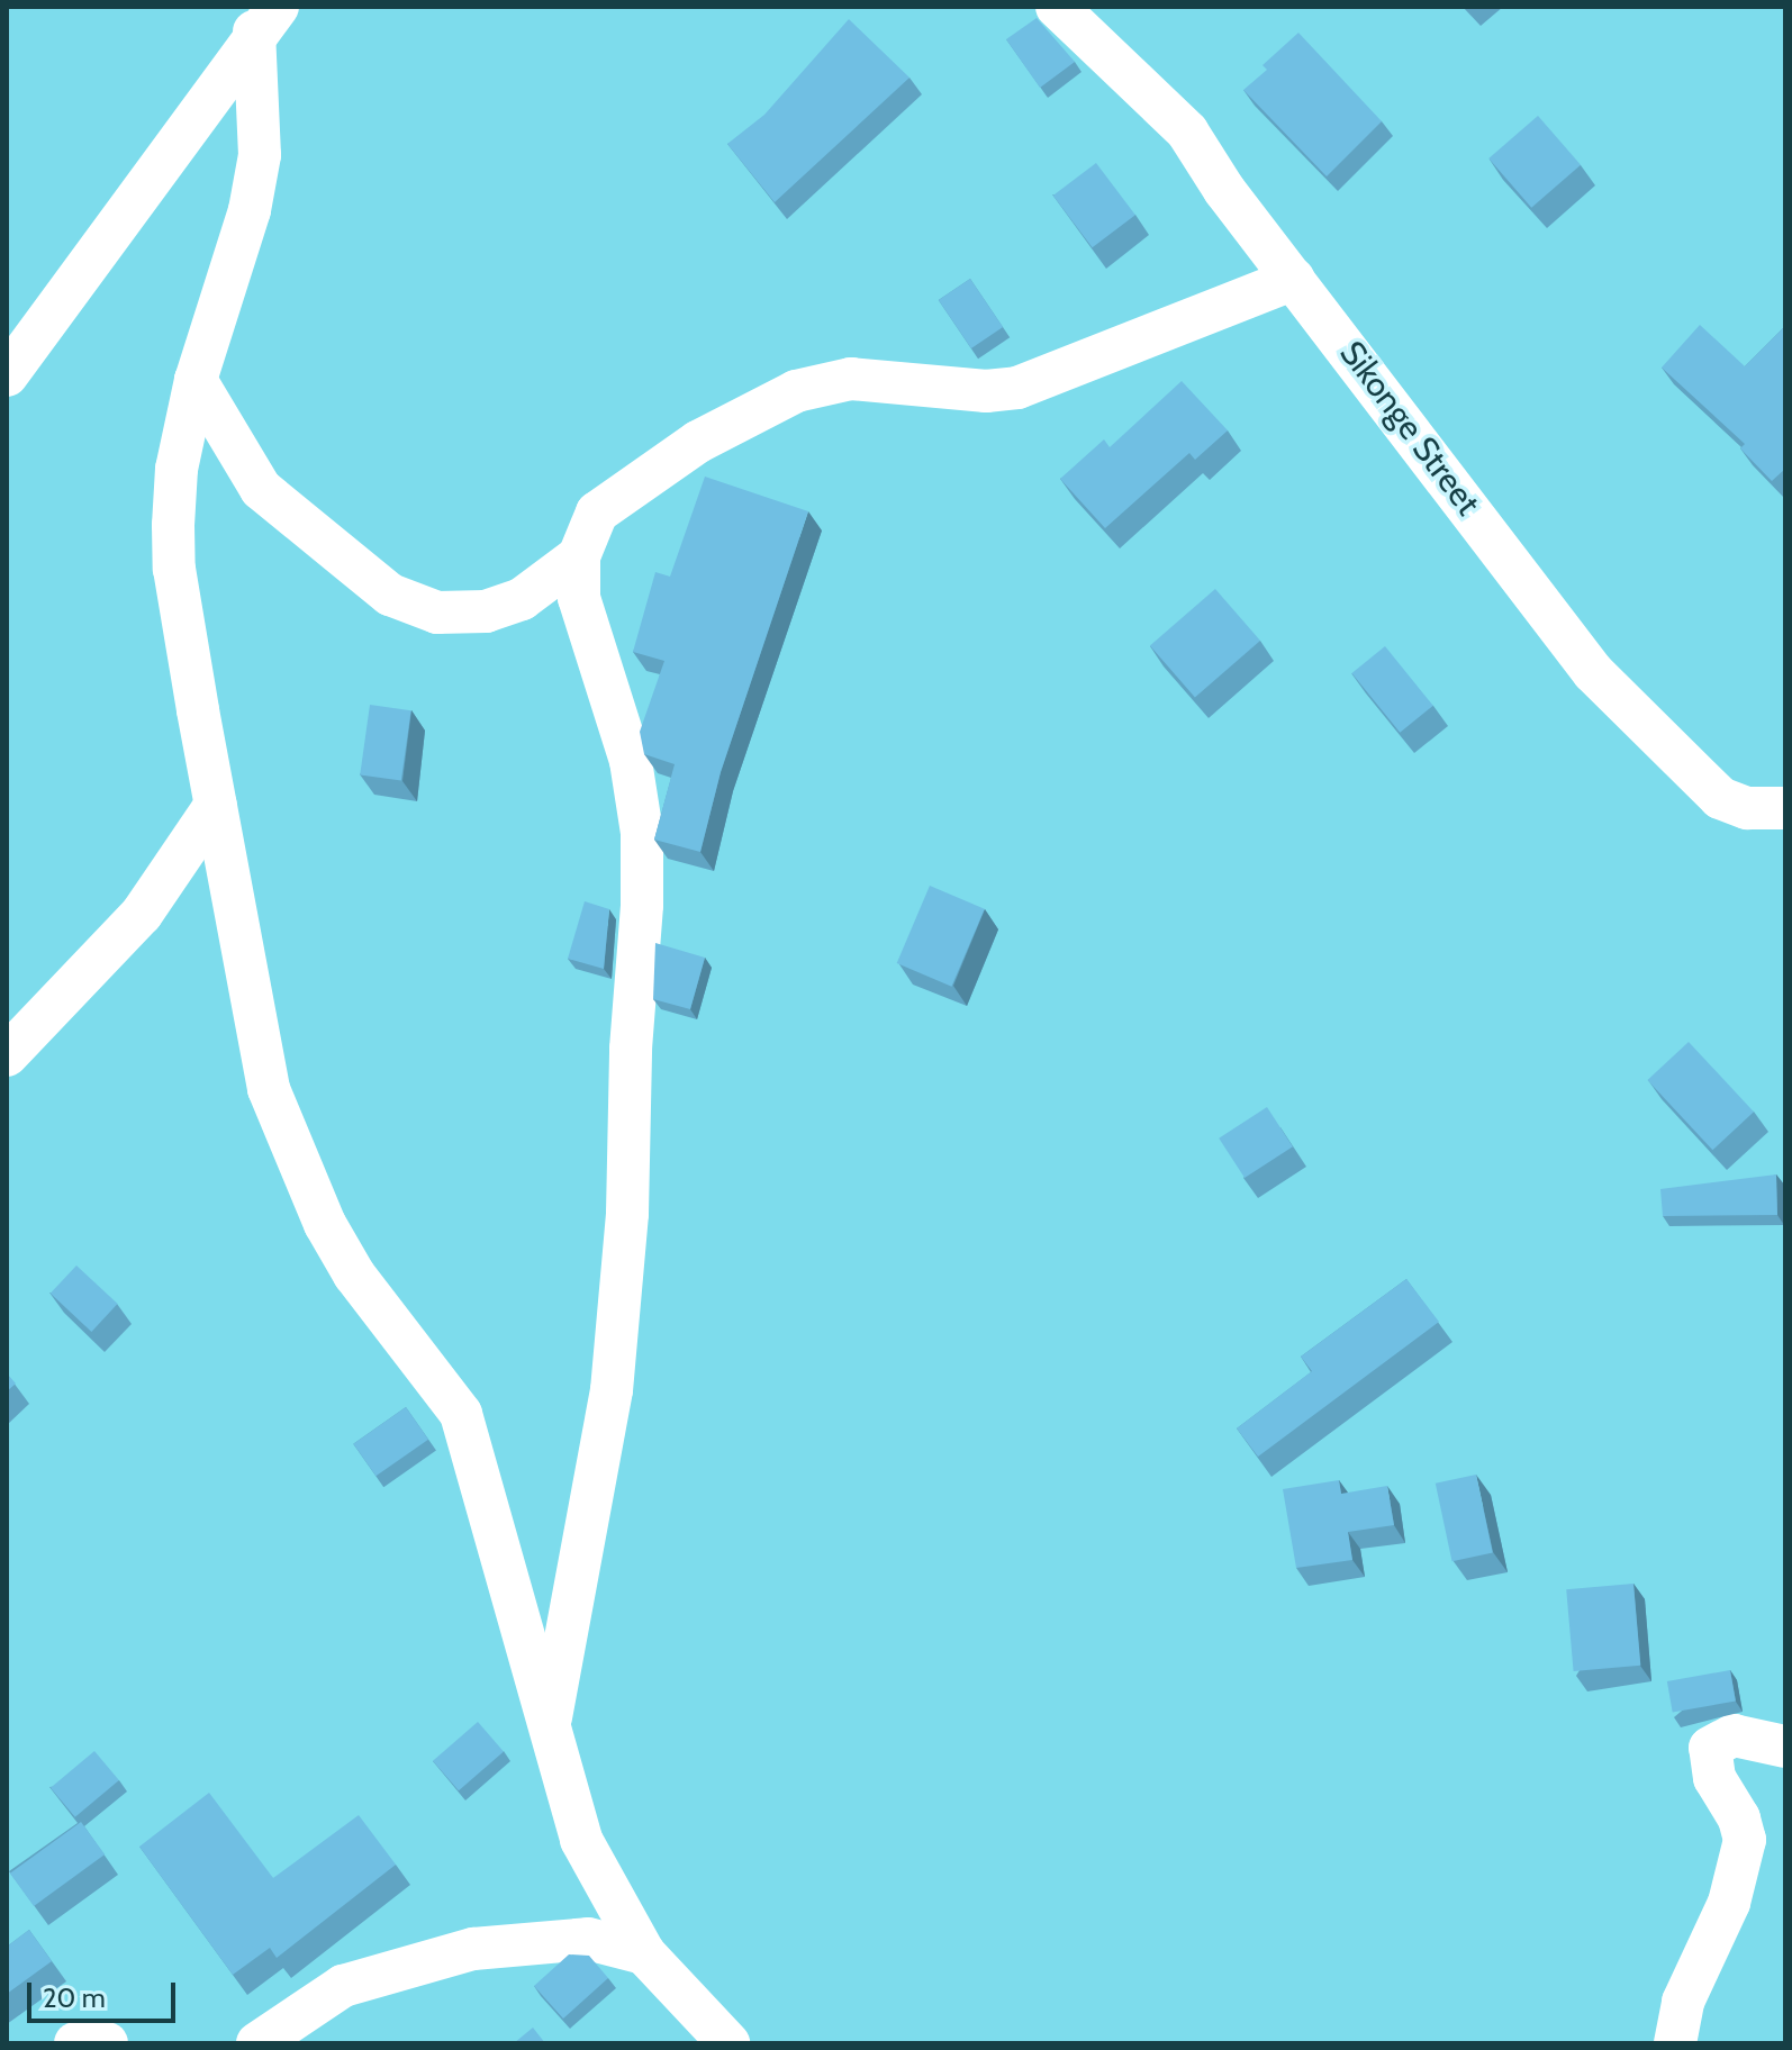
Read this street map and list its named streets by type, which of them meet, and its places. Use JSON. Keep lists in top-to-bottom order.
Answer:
{
  "streets": {
    "street": ["Sikonge Street"]
  },
  "scale_bar": "20 m"
}
